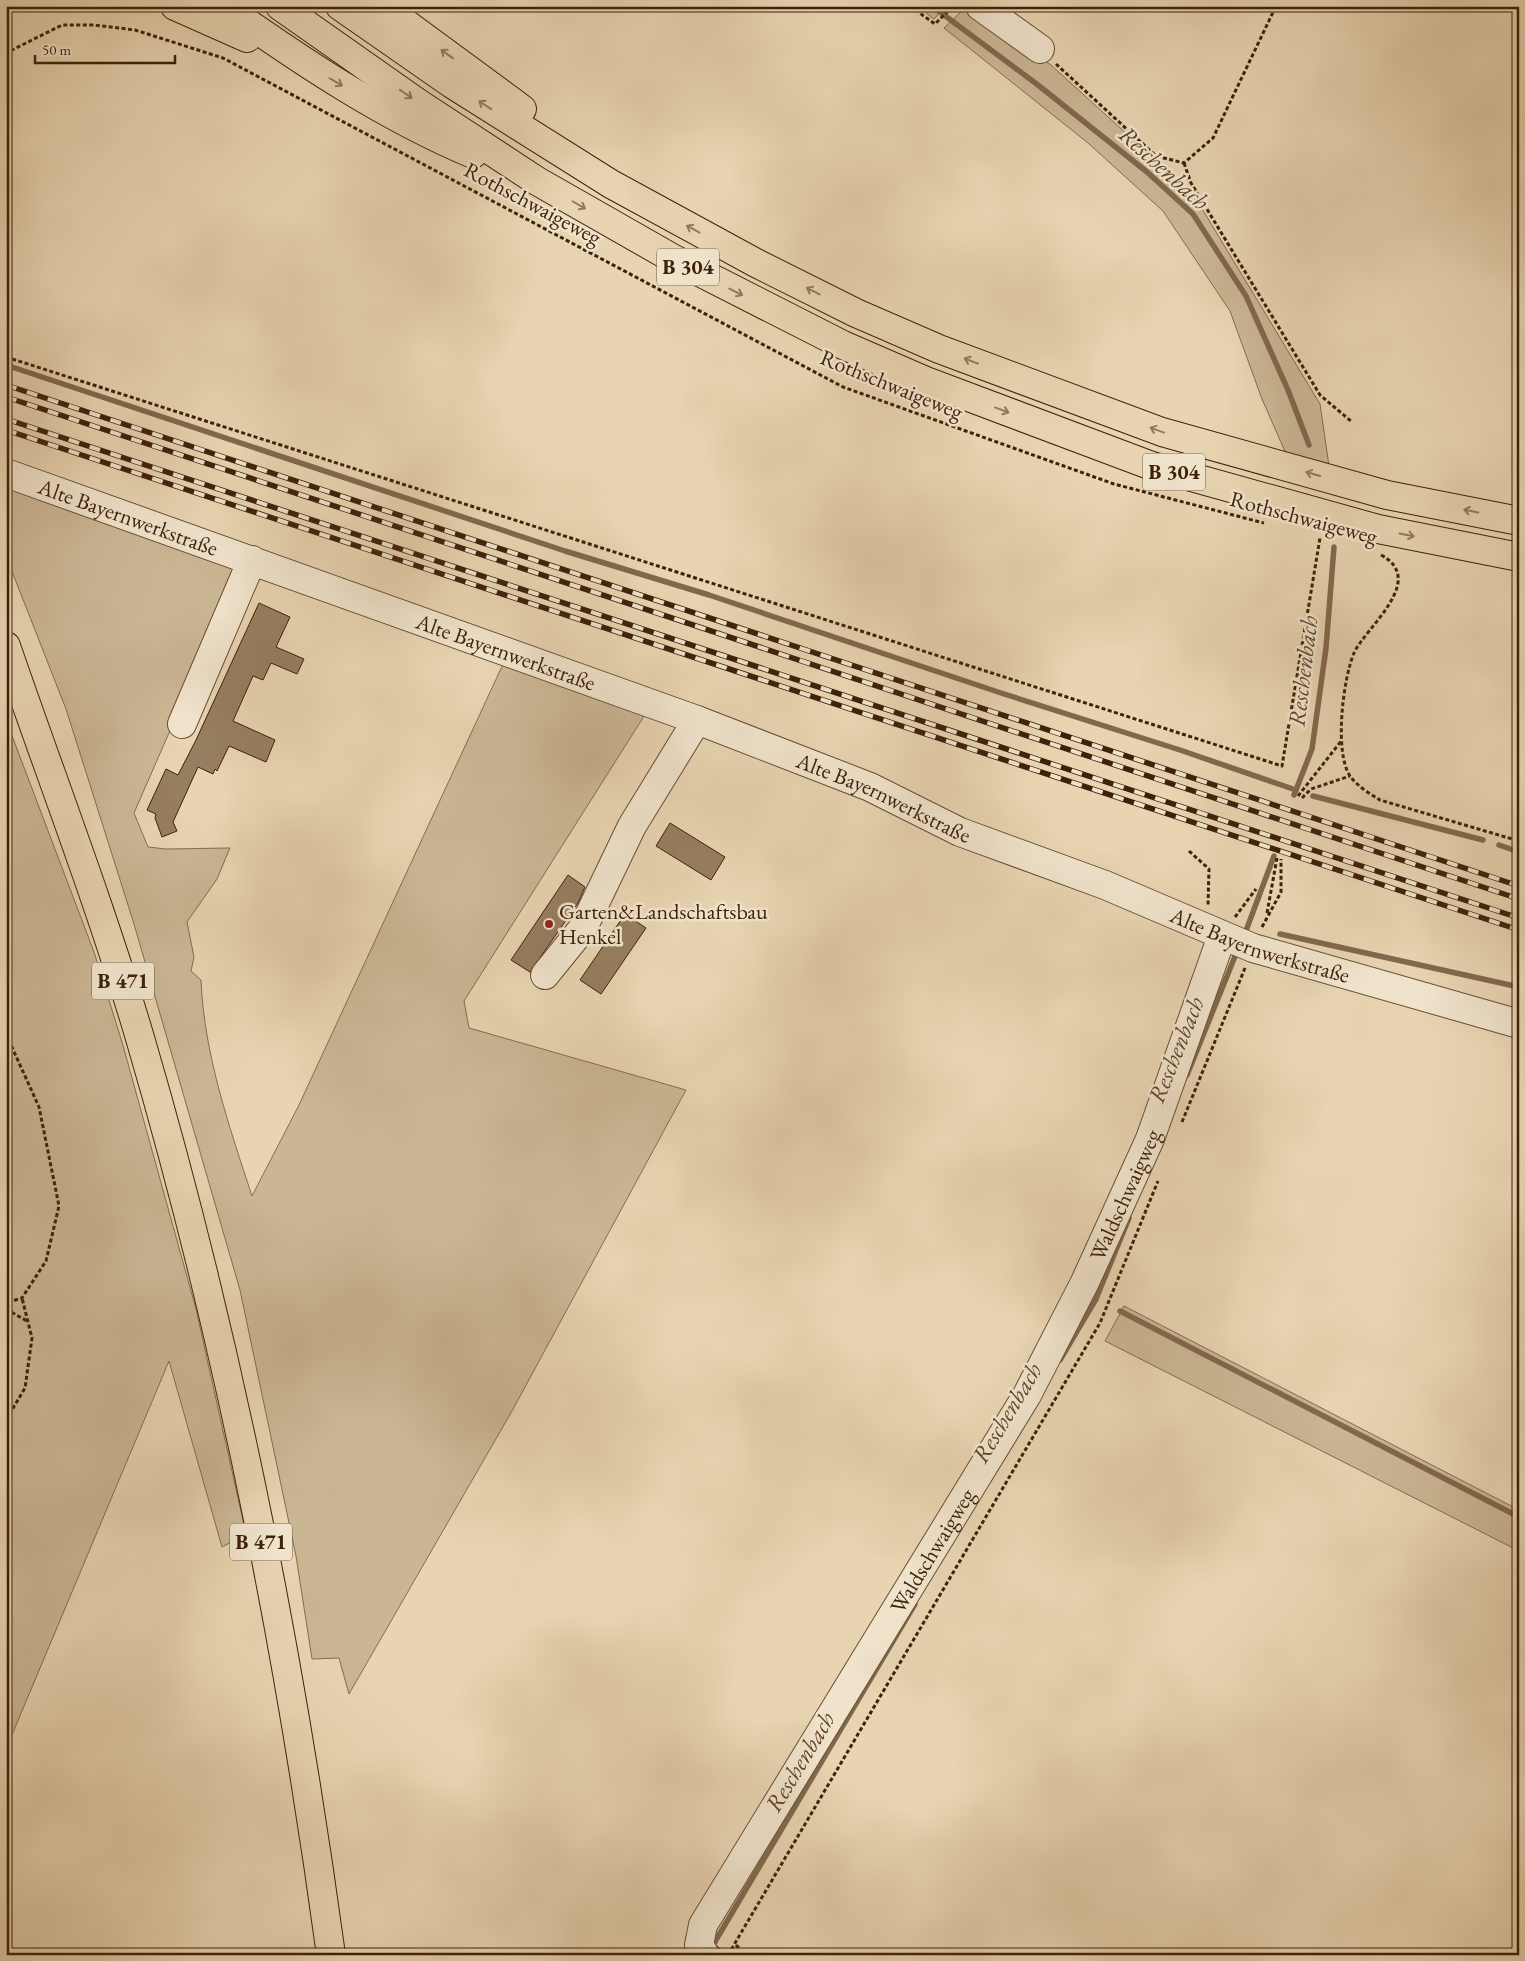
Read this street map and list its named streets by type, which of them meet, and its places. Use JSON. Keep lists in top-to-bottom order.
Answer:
{
  "streets": {
    "highway": ["B 304", "B 471"],
    "street": ["Alte Bayernwerkstraße", "Waldschwaigweg"],
    "path": ["Rothschwaigeweg"]
  },
  "crossings": [
    ["Alte Bayernwerkstraße", "Waldschwaigweg"]
  ],
  "water": ["Reschenbach"],
  "places": ["Garten&Landschaftsbau Henkel"],
  "scale_bar": "50 m"
}
